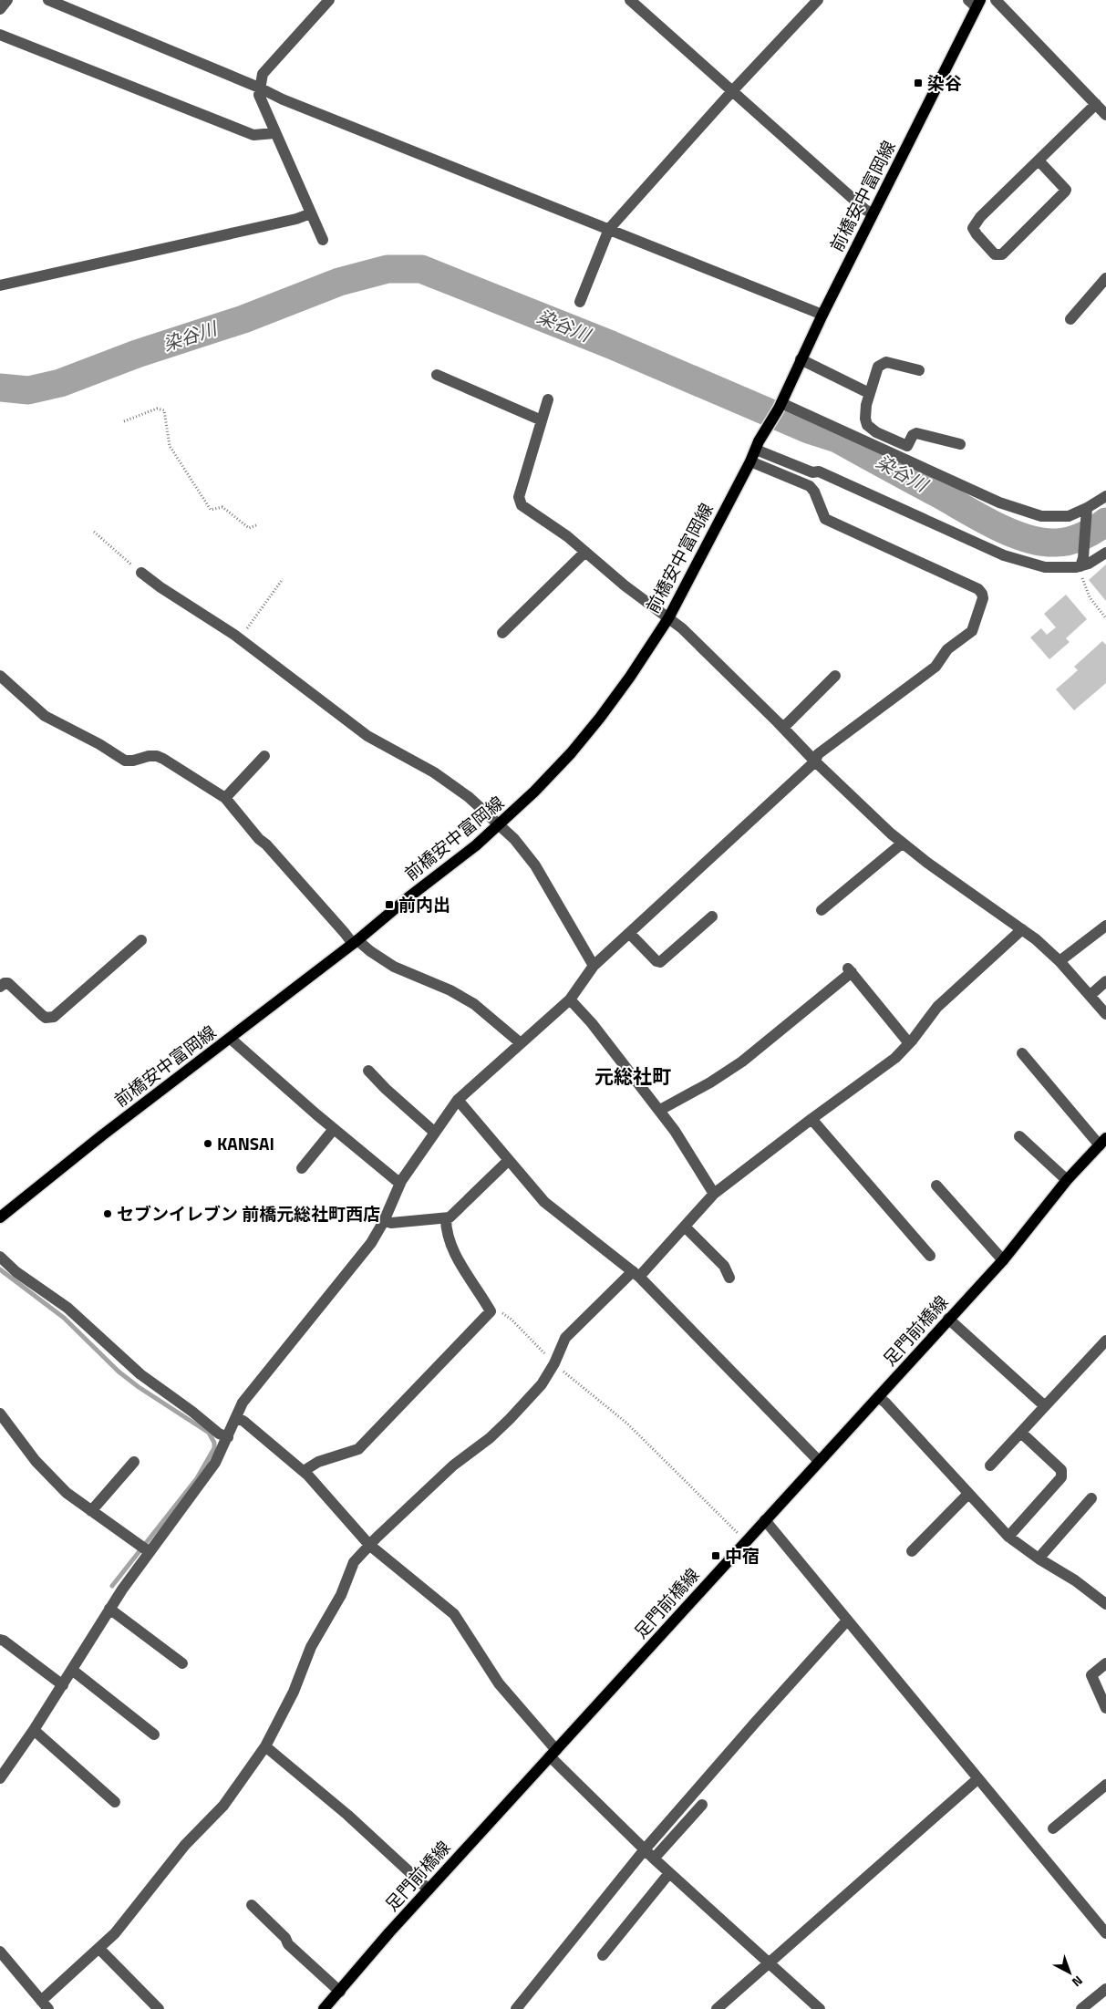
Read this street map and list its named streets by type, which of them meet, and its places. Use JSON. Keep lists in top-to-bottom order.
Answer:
{
  "streets": {
    "main road": ["前橋安中富岡線", "足門前橋線"]
  },
  "districts": ["元総社町"],
  "water": ["染谷川"],
  "places": {
    "transit": ["染谷", "前内出", "中宿"],
    "other": ["KANSAI", "セブンイレブン 前橋元総社町西店"]
  },
  "north": "bottom right"
}
